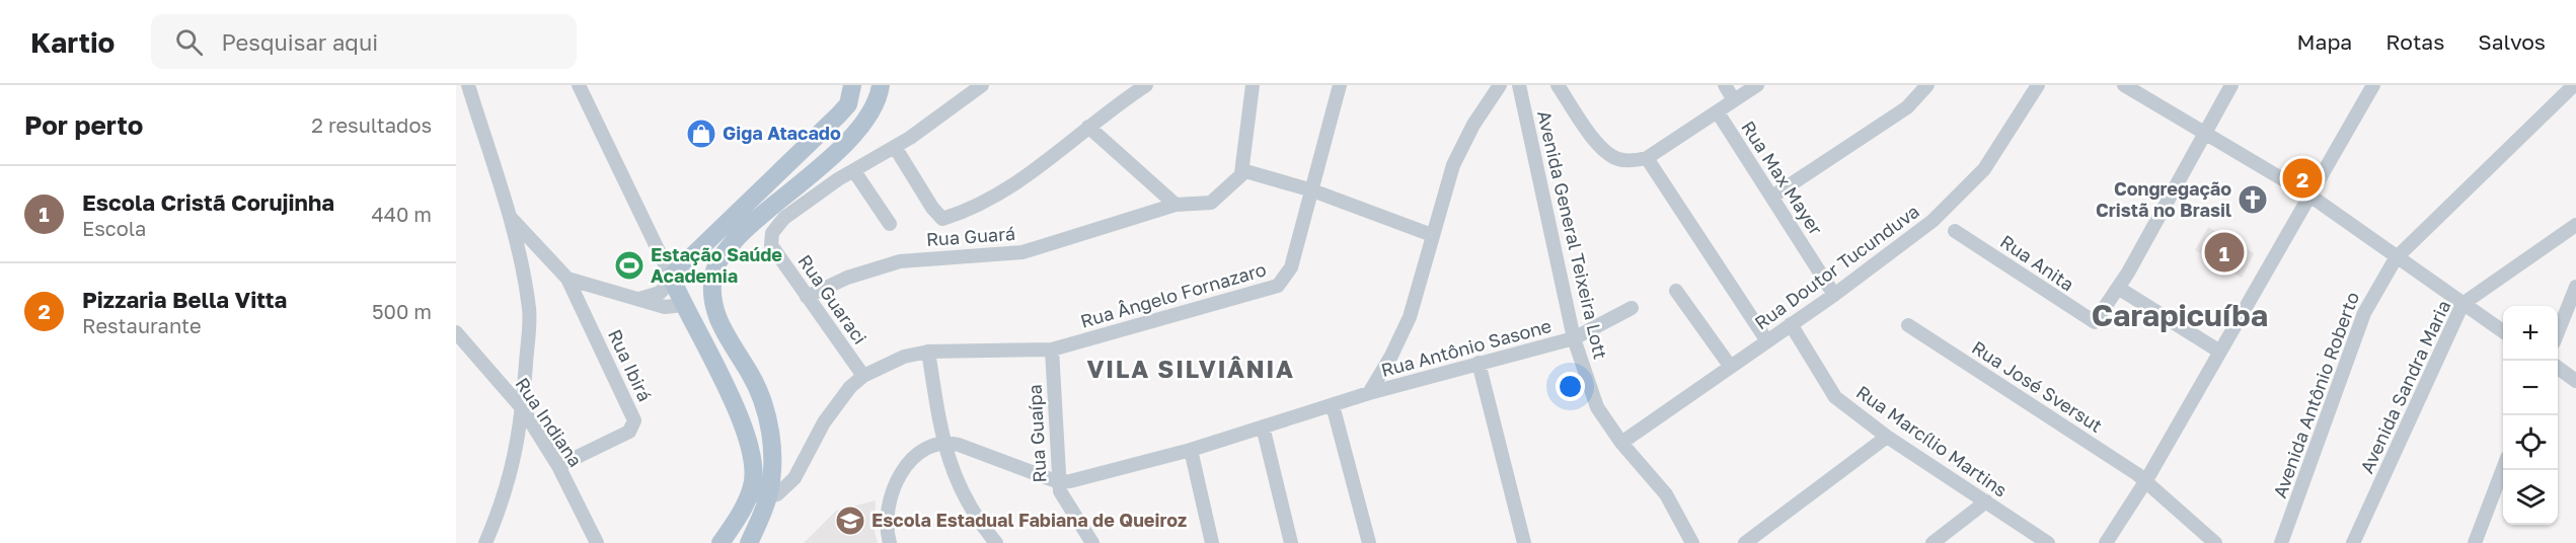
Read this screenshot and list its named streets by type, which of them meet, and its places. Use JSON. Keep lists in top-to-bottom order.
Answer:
{
  "streets": {
    "street": [
      "Rua Max Mayer",
      "Avenida General Teixeira Lott",
      "Rua Guará",
      "Rua Anita",
      "Rua Doutor Tucunduva",
      "Rua Ângelo Fornazaro",
      "Rua Guaraci",
      "Rua Antônio Sasone",
      "Rua Ibirá",
      "Rua José Sversut",
      "Avenida Sandra Maria",
      "Avenida Antônio Roberto",
      "Rua Indiana",
      "Rua Guaípa",
      "Rua Marcílio Martins"
    ]
  },
  "crossings": [
    ["Rua Max Mayer", "Rua Doutor Tucunduva"],
    ["Avenida General Teixeira Lott", "Rua Doutor Tucunduva"],
    ["Avenida General Teixeira Lott", "Rua Antônio Sasone"],
    ["Rua Guará", "Rua Guaraci"],
    ["Rua Doutor Tucunduva", "Rua Marcílio Martins"],
    ["Rua Ângelo Fornazaro", "Rua Guaraci"],
    ["Rua Ângelo Fornazaro", "Rua Guaípa"],
    ["Rua Antônio Sasone", "Rua Guaípa"],
    ["Rua Ibirá", "Rua Indiana"]
  ],
  "districts": ["Carapicuíba", "VILA SILVIÂNIA"],
  "places": {
    "shop": ["Giga Atacado"],
    "church": ["Congregação Cristã no Brasil"],
    "sports": ["Estação Saúde Academia"],
    "school or university": ["Escola Estadual Fabiana de Queiroz"]
  },
  "page": {
    "header": "Kartio",
    "search": "Pesquisar aqui",
    "nav": ["Mapa", "Rotas", "Salvos"],
    "heading": ["Por perto", "2 resultados"],
    "pins": ["2", "1"],
    "list": [
      {
        "mark": "1",
        "name": "Escola Cristã Corujinha",
        "note": "Escola",
        "value": "440 m"
      },
      {
        "mark": "2",
        "name": "Pizzaria Bella Vitta",
        "note": "Restaurante",
        "value": "500 m"
      }
    ],
    "map_buttons": ["+", "−"]
  }
}
